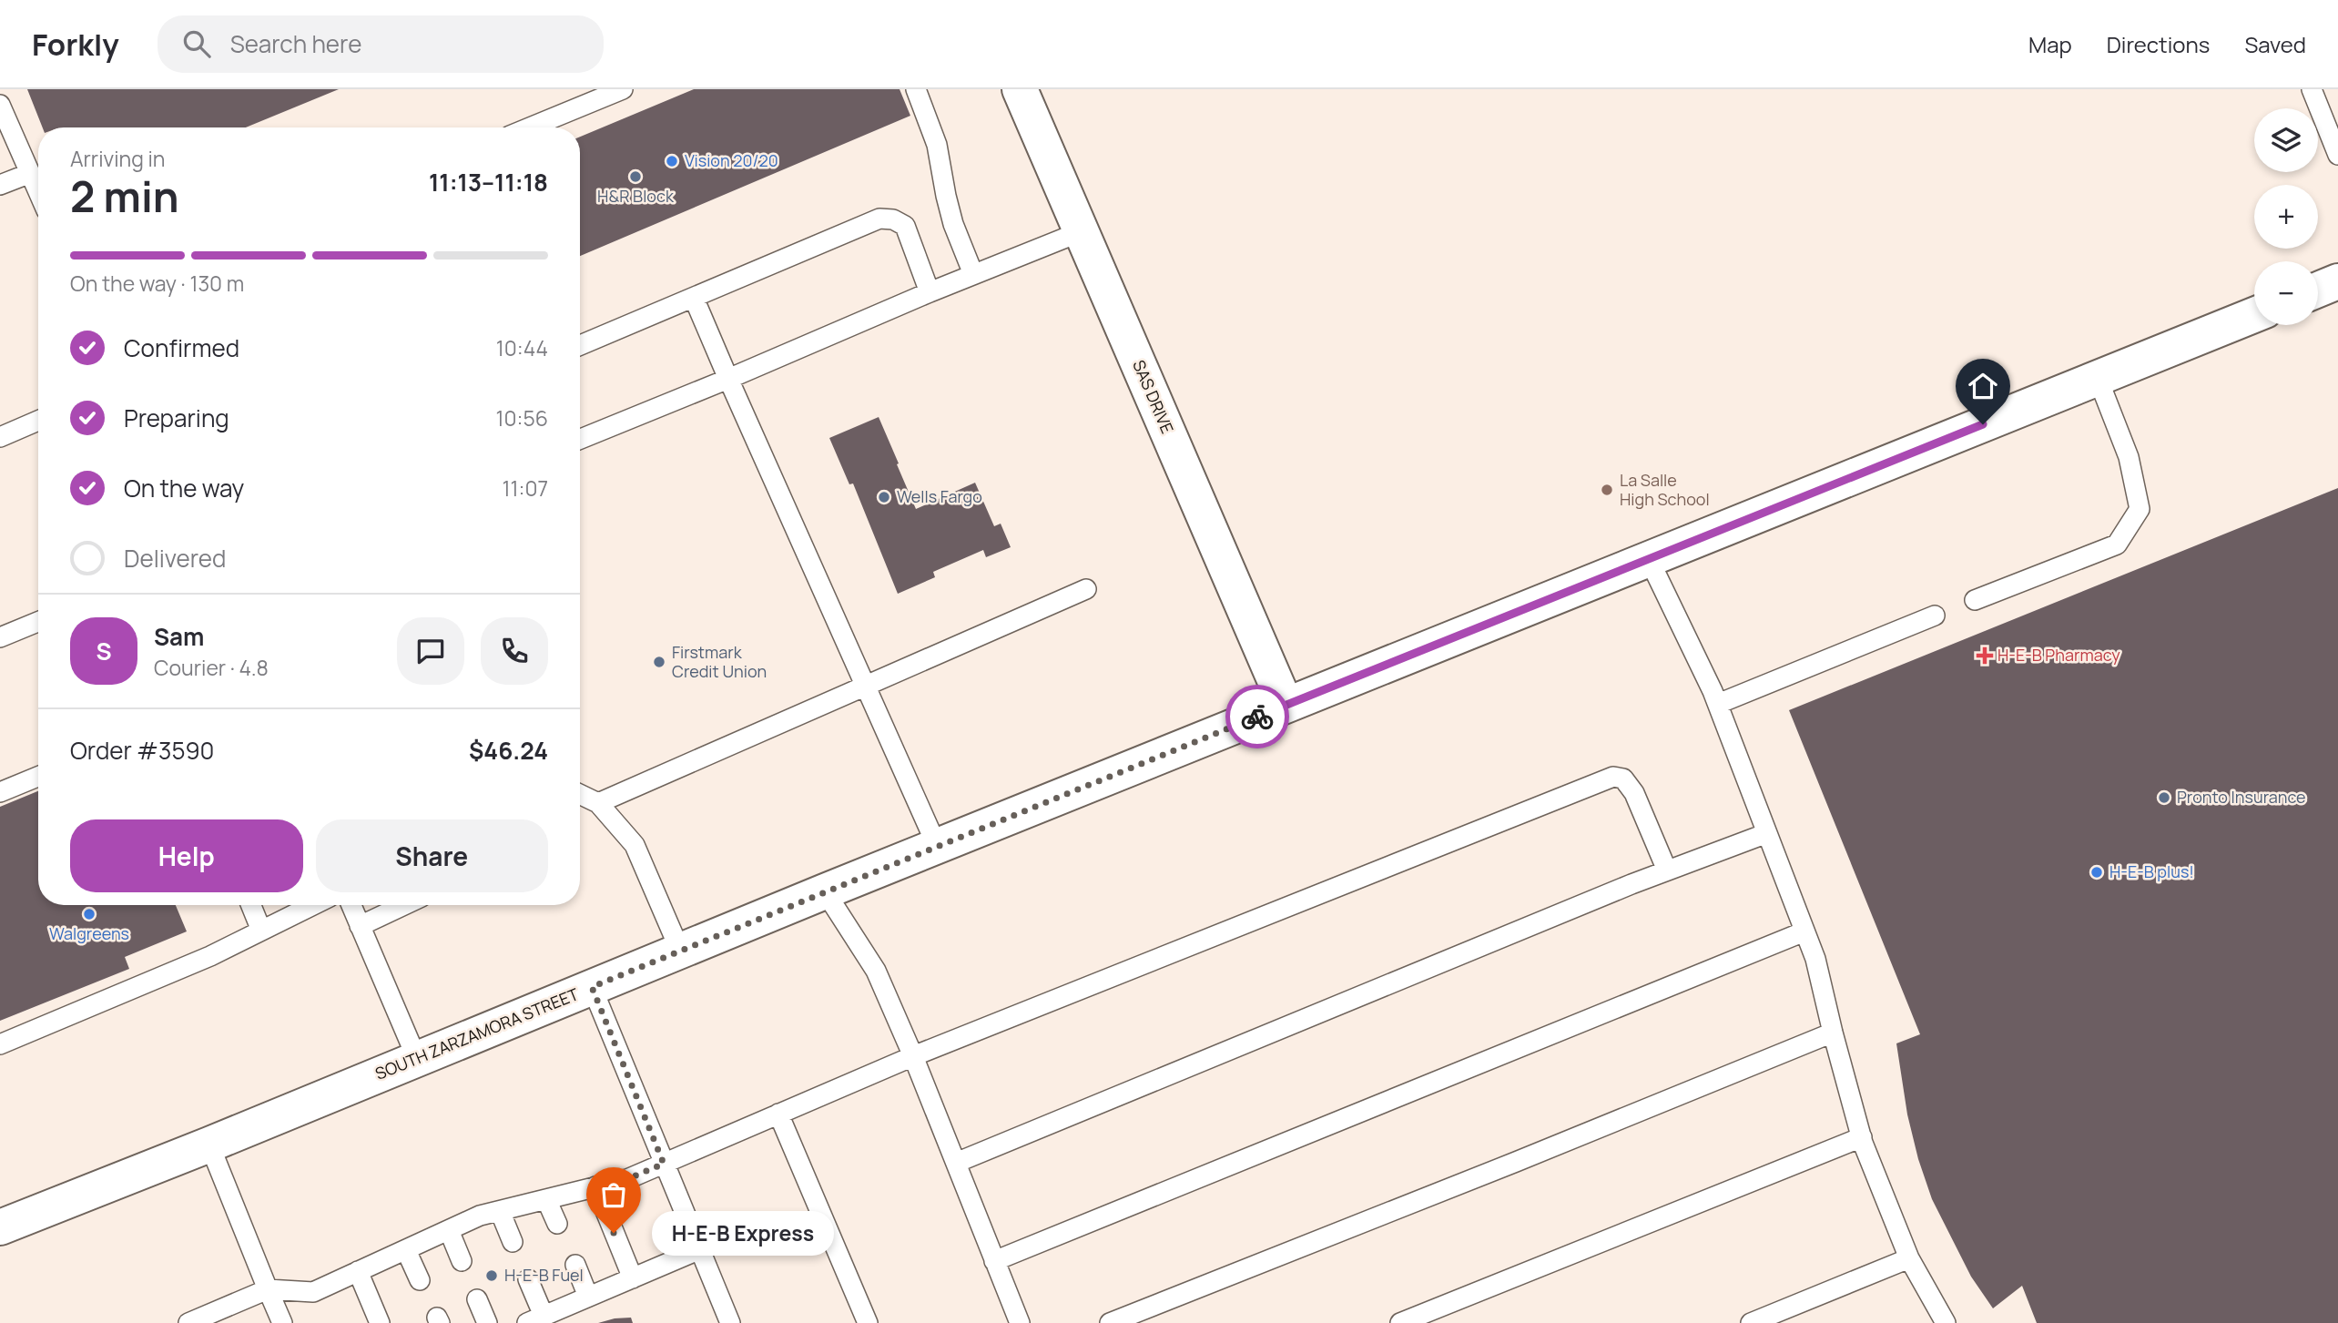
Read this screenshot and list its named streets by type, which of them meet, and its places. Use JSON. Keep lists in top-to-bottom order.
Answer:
{
  "streets": {
    "main road": ["SAS DRIVE", "SOUTH ZARZAMORA STREET"]
  },
  "crossings": [
    ["SAS DRIVE", "SOUTH ZARZAMORA STREET"]
  ],
  "places": {
    "other": [
      "Vision 20/20",
      "H&R Block",
      "La Salle High School",
      "Wells Fargo",
      "Firstmark Credit Union",
      "Pronto Insurance",
      "H-E-B plus!",
      "Walgreens",
      "H-E-B Express",
      "H-E-B Fuel"
    ],
    "health": ["H-E-B Pharmacy"]
  },
  "page": {
    "header": "Forkly",
    "search": "Search here",
    "nav": ["Map", "Directions", "Saved"],
    "map_buttons": ["+", "−"],
    "heading": ["2 min", "Arriving in", "11:13–11:18"],
    "panel": [
      "Sam",
      "Courier · 4.8",
      "Order #3590",
      "$46.24"
    ],
    "bar": "On the way · 130 m",
    "list": [
      ["Confirmed", "10:44"],
      ["Preparing", "10:56"],
      ["On the way", "11:07"],
      "Delivered"
    ],
    "round": "S",
    "buttons": ["Help", "Share"],
    "bubble": "H-E-B Express"
  }
}
